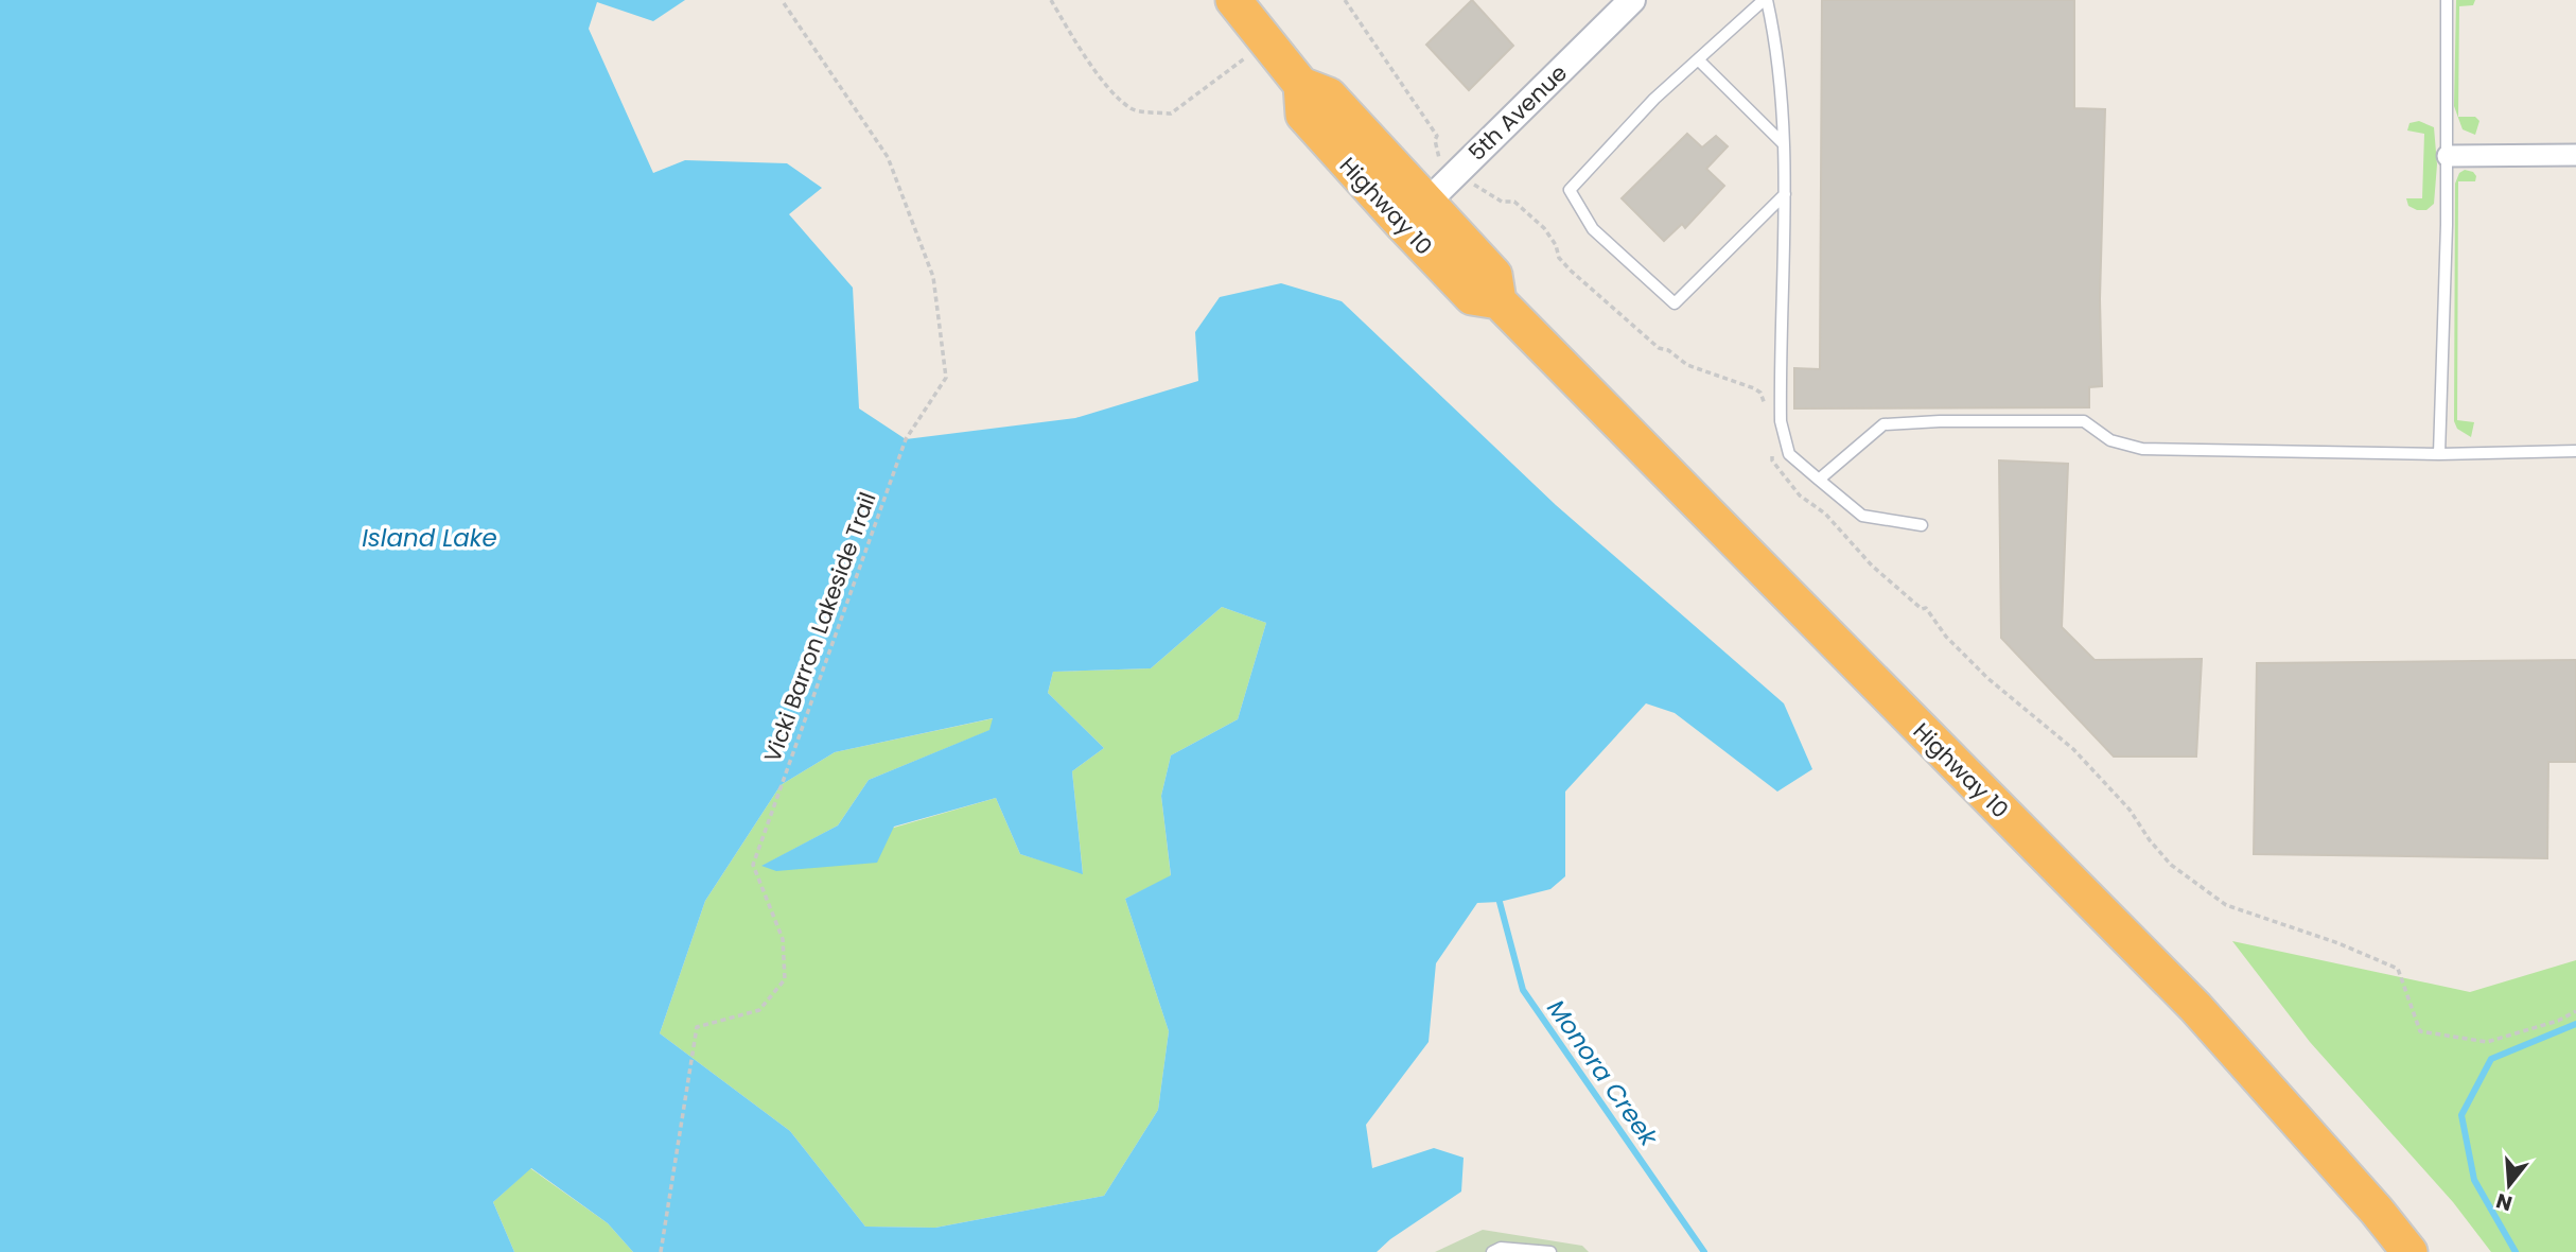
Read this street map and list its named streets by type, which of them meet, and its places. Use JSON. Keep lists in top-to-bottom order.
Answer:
{
  "streets": {
    "highway": ["Highway 10"],
    "street": ["5th Avenue"],
    "path": ["Vicki Barron Lakeside Trail"]
  },
  "crossings": [
    ["5th Avenue", "Highway 10"]
  ],
  "water": ["Island Lake", "Monora Creek"],
  "north": "bottom"
}
